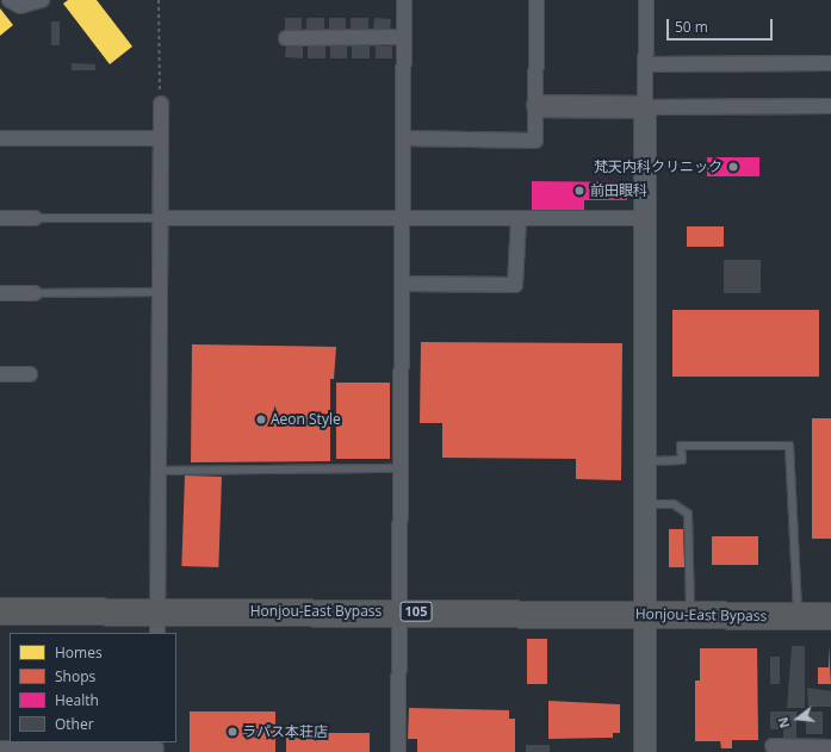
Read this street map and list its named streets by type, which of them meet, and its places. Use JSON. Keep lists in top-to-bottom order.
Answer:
{
  "streets": {
    "highway": ["Honjou-East Bypass", "105"]
  },
  "places": [
    "梵天内科クリニック",
    "前田眼科",
    "Aeon Style",
    "ラパス本荘店"
  ],
  "legend": [
    "Homes",
    "Shops",
    "Health",
    "Other"
  ],
  "scale_bar": "50 m",
  "north": "left"
}
